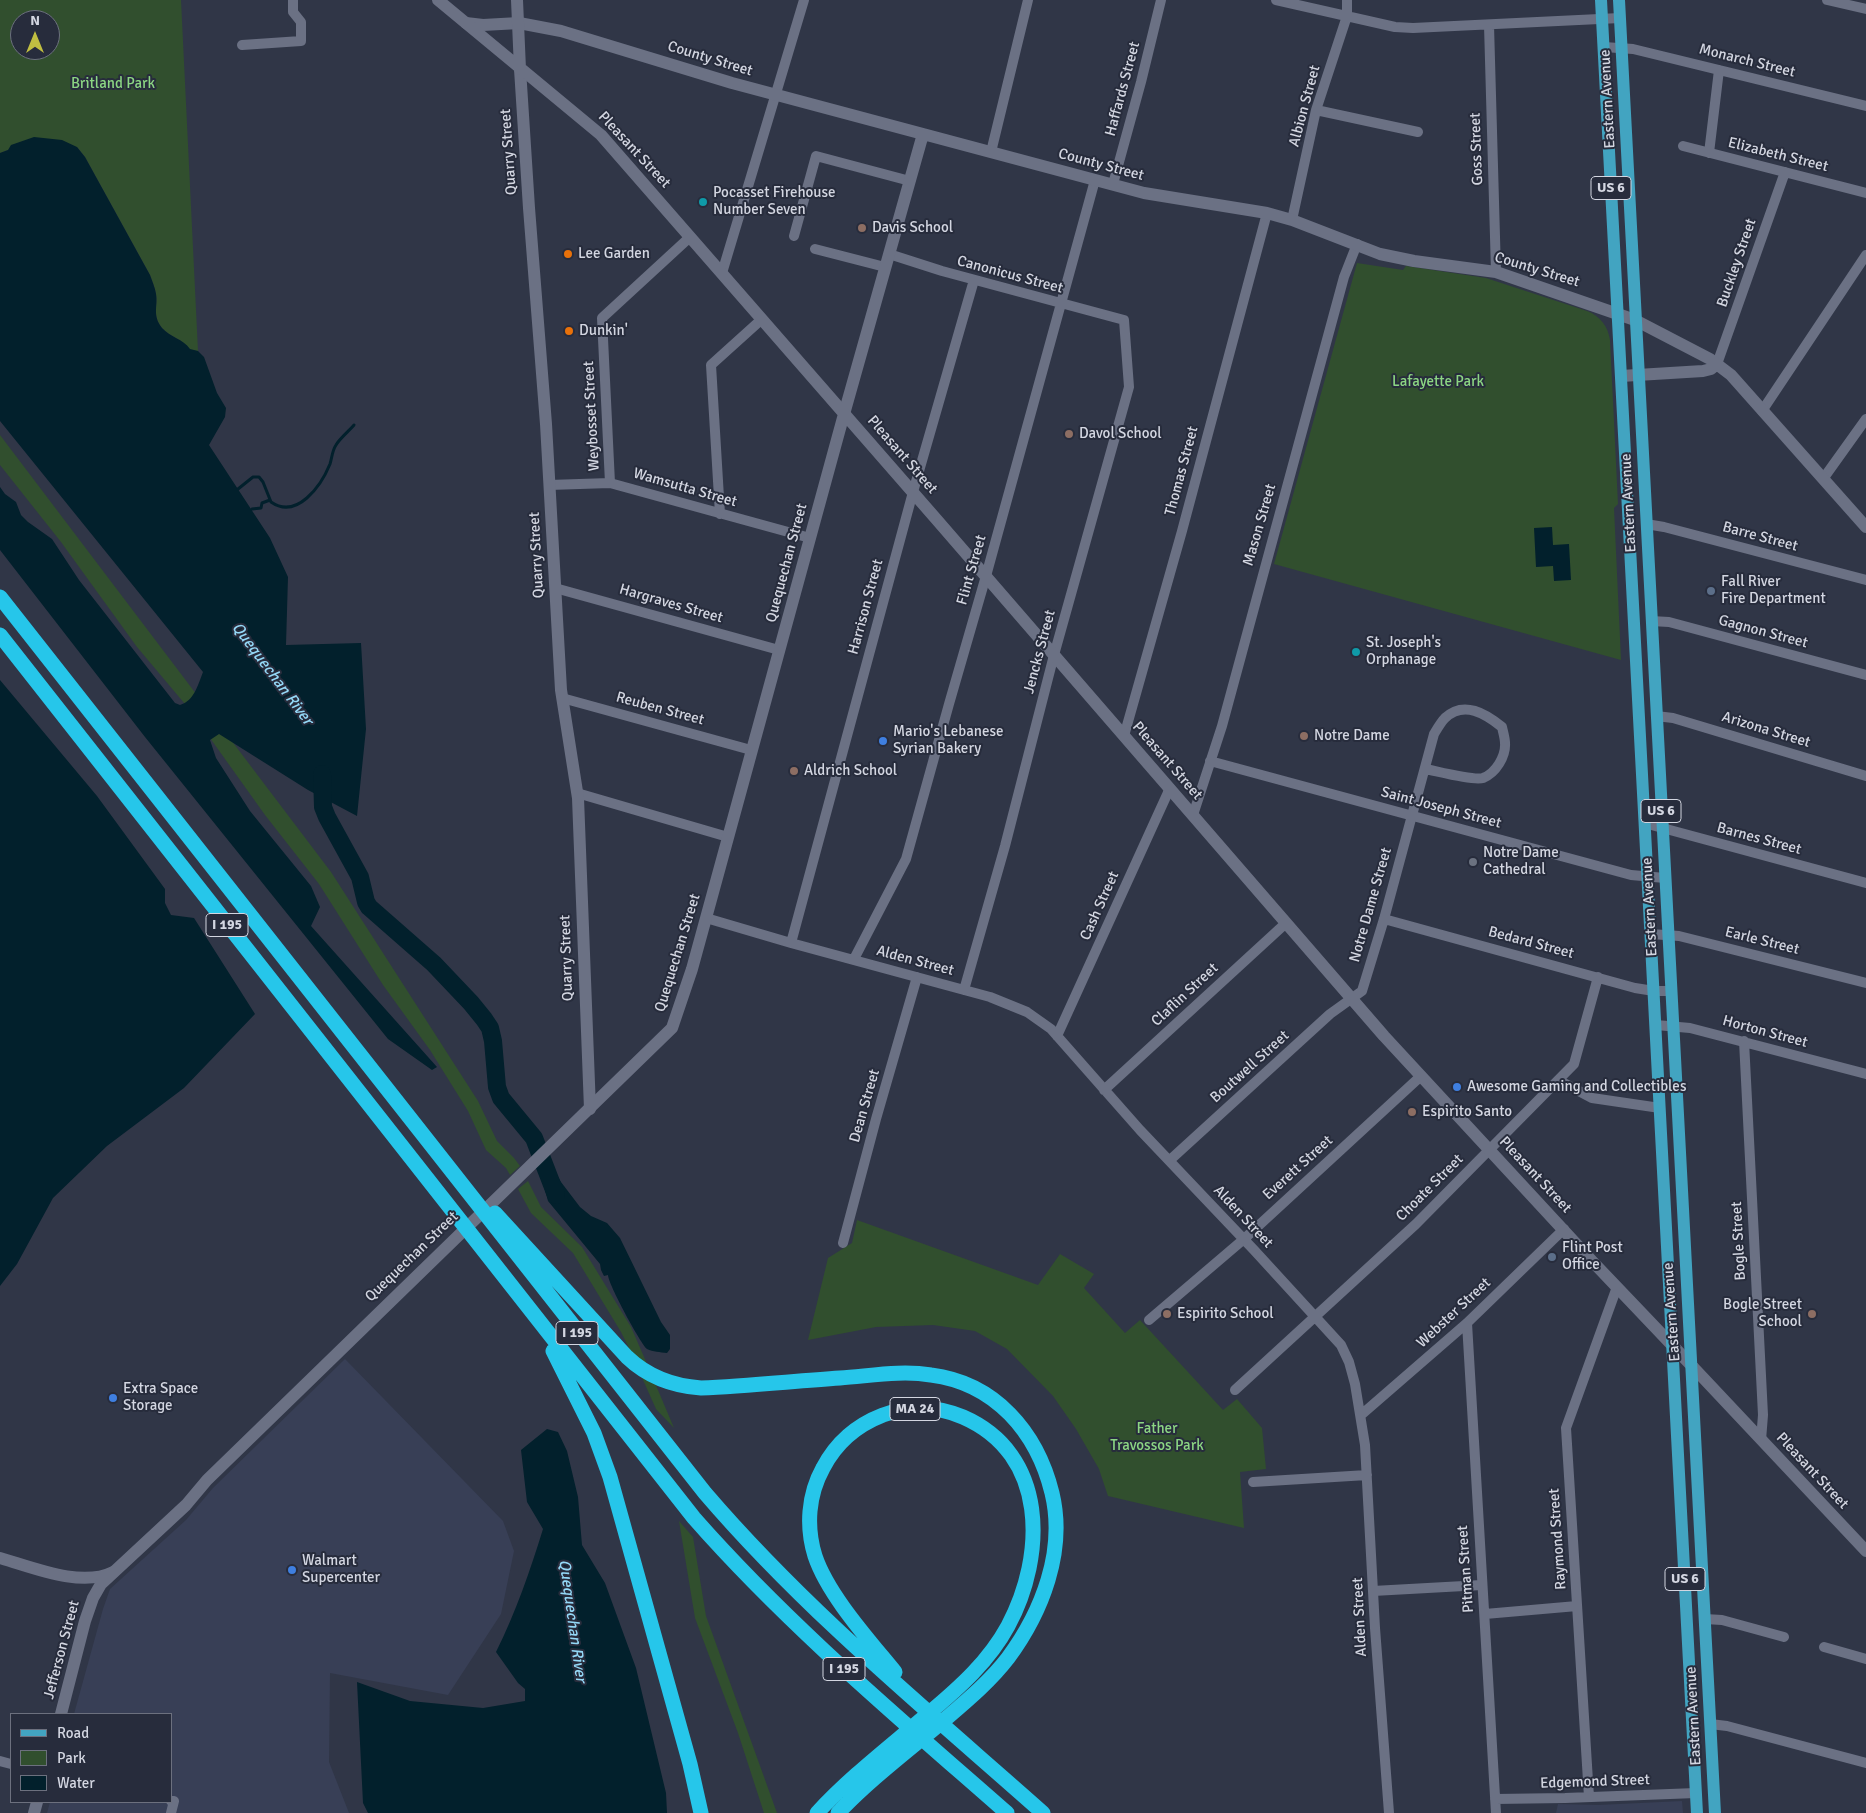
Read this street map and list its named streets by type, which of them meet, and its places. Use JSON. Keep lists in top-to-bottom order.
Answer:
{
  "streets": {
    "highway": ["I 195", "MA 24"],
    "main road": [
      "County Street",
      "Eastern Avenue",
      "Pleasant Street",
      "Quarry Street",
      "US 6",
      "Quequechan Street",
      "Jefferson Street"
    ],
    "street": [
      "Monarch Street",
      "Haffards Street",
      "Albion Street",
      "Goss Street",
      "Elizabeth Street",
      "Buckley Street",
      "Canonicus Street",
      "Weybosset Street",
      "Thomas Street",
      "Wamsutta Street",
      "Mason Street",
      "Barre Street",
      "Flint Street",
      "Hargraves Street",
      "Harrison Street",
      "Gagnon Street",
      "Jencks Street",
      "Reuben Street",
      "Arizona Street",
      "Saint Joseph Street",
      "Barnes Street",
      "Notre Dame Street",
      "Cash Street",
      "Earle Street",
      "Bedard Street",
      "Alden Street",
      "Claflin Street",
      "Horton Street",
      "Boutwell Street",
      "Dean Street",
      "Everett Street",
      "Choate Street",
      "Bogle Street",
      "Webster Street",
      "Raymond Street",
      "Pitman Street",
      "Edgemond Street"
    ]
  },
  "crossings": [
    ["County Street", "Haffards Street"],
    ["County Street", "Eastern Avenue"],
    ["County Street", "Albion Street"],
    ["County Street", "Goss Street"],
    ["County Street", "Pleasant Street"],
    ["County Street", "Quarry Street"],
    ["County Street", "Buckley Street"],
    ["County Street", "Thomas Street"],
    ["County Street", "Mason Street"],
    ["County Street", "Quequechan Street"],
    ["County Street", "Flint Street"],
    ["Monarch Street", "Eastern Avenue"],
    ["Eastern Avenue", "Pleasant Street"],
    ["Eastern Avenue", "Barre Street"],
    ["Eastern Avenue", "Gagnon Street"],
    ["Eastern Avenue", "Arizona Street"],
    ["Eastern Avenue", "Saint Joseph Street"],
    ["Eastern Avenue", "Barnes Street"],
    ["Eastern Avenue", "Earle Street"],
    ["Eastern Avenue", "Bedard Street"],
    ["Eastern Avenue", "Horton Street"],
    ["Eastern Avenue", "Edgemond Street"],
    ["Pleasant Street", "Quarry Street"],
    ["Pleasant Street", "Weybosset Street"],
    ["Pleasant Street", "Thomas Street"],
    ["Pleasant Street", "Mason Street"],
    ["Pleasant Street", "Quequechan Street"],
    ["Pleasant Street", "Flint Street"],
    ["Pleasant Street", "Harrison Street"],
    ["Pleasant Street", "Jencks Street"],
    ["Pleasant Street", "Notre Dame Street"],
    ["Pleasant Street", "Cash Street"],
    ["Pleasant Street", "Claflin Street"],
    ["Pleasant Street", "Boutwell Street"],
    ["Pleasant Street", "Everett Street"],
    ["Pleasant Street", "Choate Street"],
    ["Pleasant Street", "Bogle Street"],
    ["Pleasant Street", "Webster Street"],
    ["Pleasant Street", "Raymond Street"],
    ["Quarry Street", "Wamsutta Street"],
    ["Quarry Street", "Quequechan Street"],
    ["Quarry Street", "Hargraves Street"],
    ["Quarry Street", "Reuben Street"],
    ["Elizabeth Street", "Buckley Street"],
    ["Canonicus Street", "Quequechan Street"],
    ["Canonicus Street", "Flint Street"],
    ["Canonicus Street", "Harrison Street"],
    ["Canonicus Street", "Jencks Street"],
    ["Weybosset Street", "Wamsutta Street"],
    ["Wamsutta Street", "Quequechan Street"],
    ["Mason Street", "Saint Joseph Street"],
    ["Quequechan Street", "Hargraves Street"],
    ["Quequechan Street", "Reuben Street"],
    ["Quequechan Street", "Alden Street"],
    ["Quequechan Street", "Jefferson Street"],
    ["Flint Street", "Alden Street"],
    ["Harrison Street", "Alden Street"],
    ["Jencks Street", "Alden Street"],
    ["Saint Joseph Street", "Notre Dame Street"],
    ["Notre Dame Street", "Bedard Street"],
    ["Notre Dame Street", "Boutwell Street"],
    ["Cash Street", "Alden Street"],
    ["I 195", "MA 24"],
    ["Bedard Street", "Choate Street"],
    ["Alden Street", "Claflin Street"],
    ["Alden Street", "Boutwell Street"],
    ["Alden Street", "Dean Street"],
    ["Alden Street", "Everett Street"],
    ["Alden Street", "Choate Street"],
    ["Alden Street", "Webster Street"],
    ["Horton Street", "Bogle Street"],
    ["Webster Street", "Pitman Street"],
    ["Raymond Street", "Edgemond Street"],
    ["Pitman Street", "Edgemond Street"]
  ],
  "water": ["Quequechan River"],
  "parks": ["Britland Park", "Lafayette Park", "Father Travossos Park"],
  "places": [
    "Pocasset Firehouse Number Seven",
    "Davis School",
    "Lee Garden",
    "Dunkin'",
    "Davol School",
    "Fall River Fire Department",
    "St. Joseph's Orphanage",
    "Notre Dame",
    "Mario's Lebanese Syrian Bakery",
    "Aldrich School",
    "Notre Dame Cathedral",
    "Awesome Gaming and Collectibles",
    "Espirito Santo",
    "Flint Post Office",
    "Espirito School",
    "Bogle Street School",
    "Extra Space Storage",
    "Walmart Supercenter"
  ],
  "legend": ["Road", "Park", "Water"],
  "north": "top"
}
